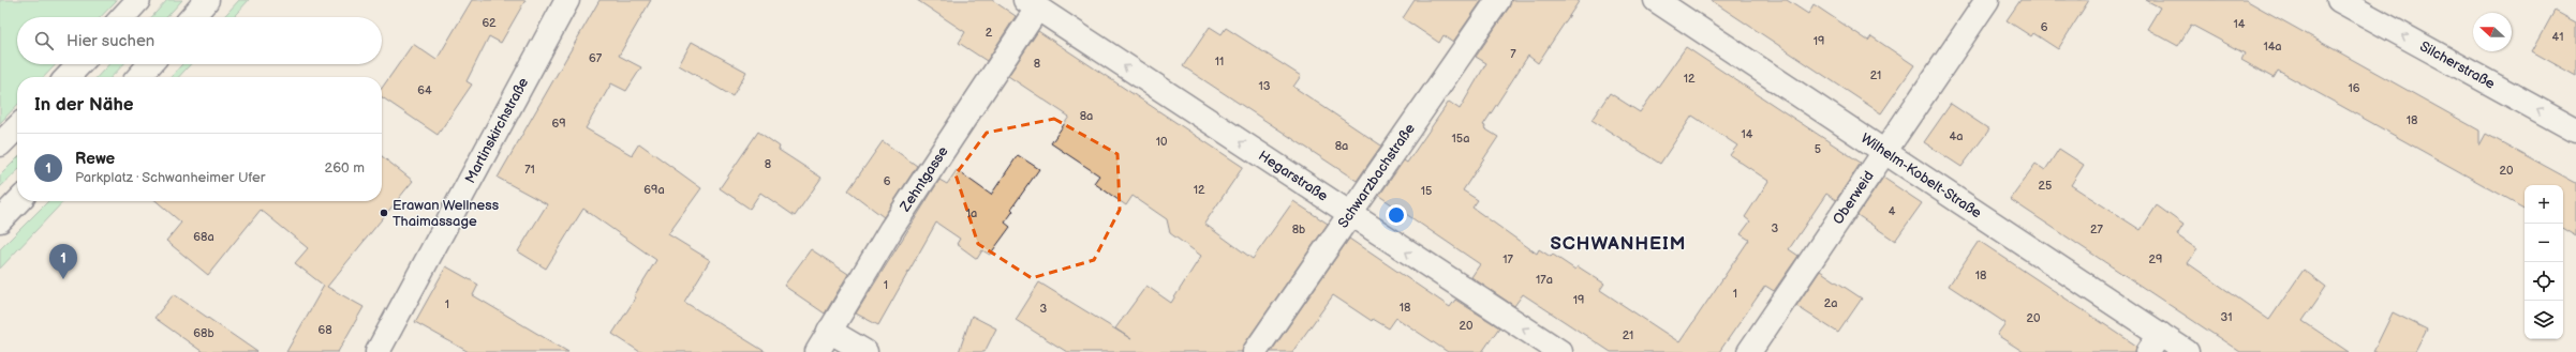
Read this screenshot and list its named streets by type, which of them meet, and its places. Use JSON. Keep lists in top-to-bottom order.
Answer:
{
  "streets": {
    "street": [
      "Silcherstraße",
      "Martinskirchstraße",
      "Schwarzbachstraße",
      "Hegarstraße",
      "Wilhelm-Kobelt-Straße",
      "Zehntgasse",
      "Oberweid"
    ]
  },
  "crossings": [
    ["Schwarzbachstraße", "Hegarstraße"],
    ["Hegarstraße", "Zehntgasse"],
    ["Wilhelm-Kobelt-Straße", "Oberweid"]
  ],
  "one_way": ["Silcherstraße", "Hegarstraße"],
  "districts": ["SCHWANHEIM"],
  "places": ["Erawan Wellness Thaimassage"],
  "house_numbers": [
    "62",
    "14",
    "6",
    "2",
    "41",
    "19",
    "14a",
    "7",
    "67",
    "11",
    "8",
    "21",
    "12",
    "13",
    "16",
    "64",
    "8a",
    "18",
    "69",
    "14",
    "4a",
    "15a",
    "10",
    "8a",
    "5",
    "8",
    "71",
    "20",
    "6",
    "25",
    "69a",
    "12",
    "15",
    "4",
    "1a",
    "3",
    "8b",
    "27",
    "68a",
    "17",
    "29",
    "18",
    "17a",
    "1",
    "1",
    "19",
    "2a",
    "1",
    "18",
    "3",
    "31",
    "20",
    "20",
    "68",
    "68b",
    "21"
  ],
  "north": "left",
  "page": {
    "search": "Hier suchen",
    "heading": "In der Nähe",
    "list": [
      {
        "mark": "1",
        "name": "Rewe",
        "note": "Parkplatz · Schwanheimer Ufer",
        "value": "260 m"
      }
    ],
    "map_buttons": ["+", "−"],
    "pins": "1"
  }
}
